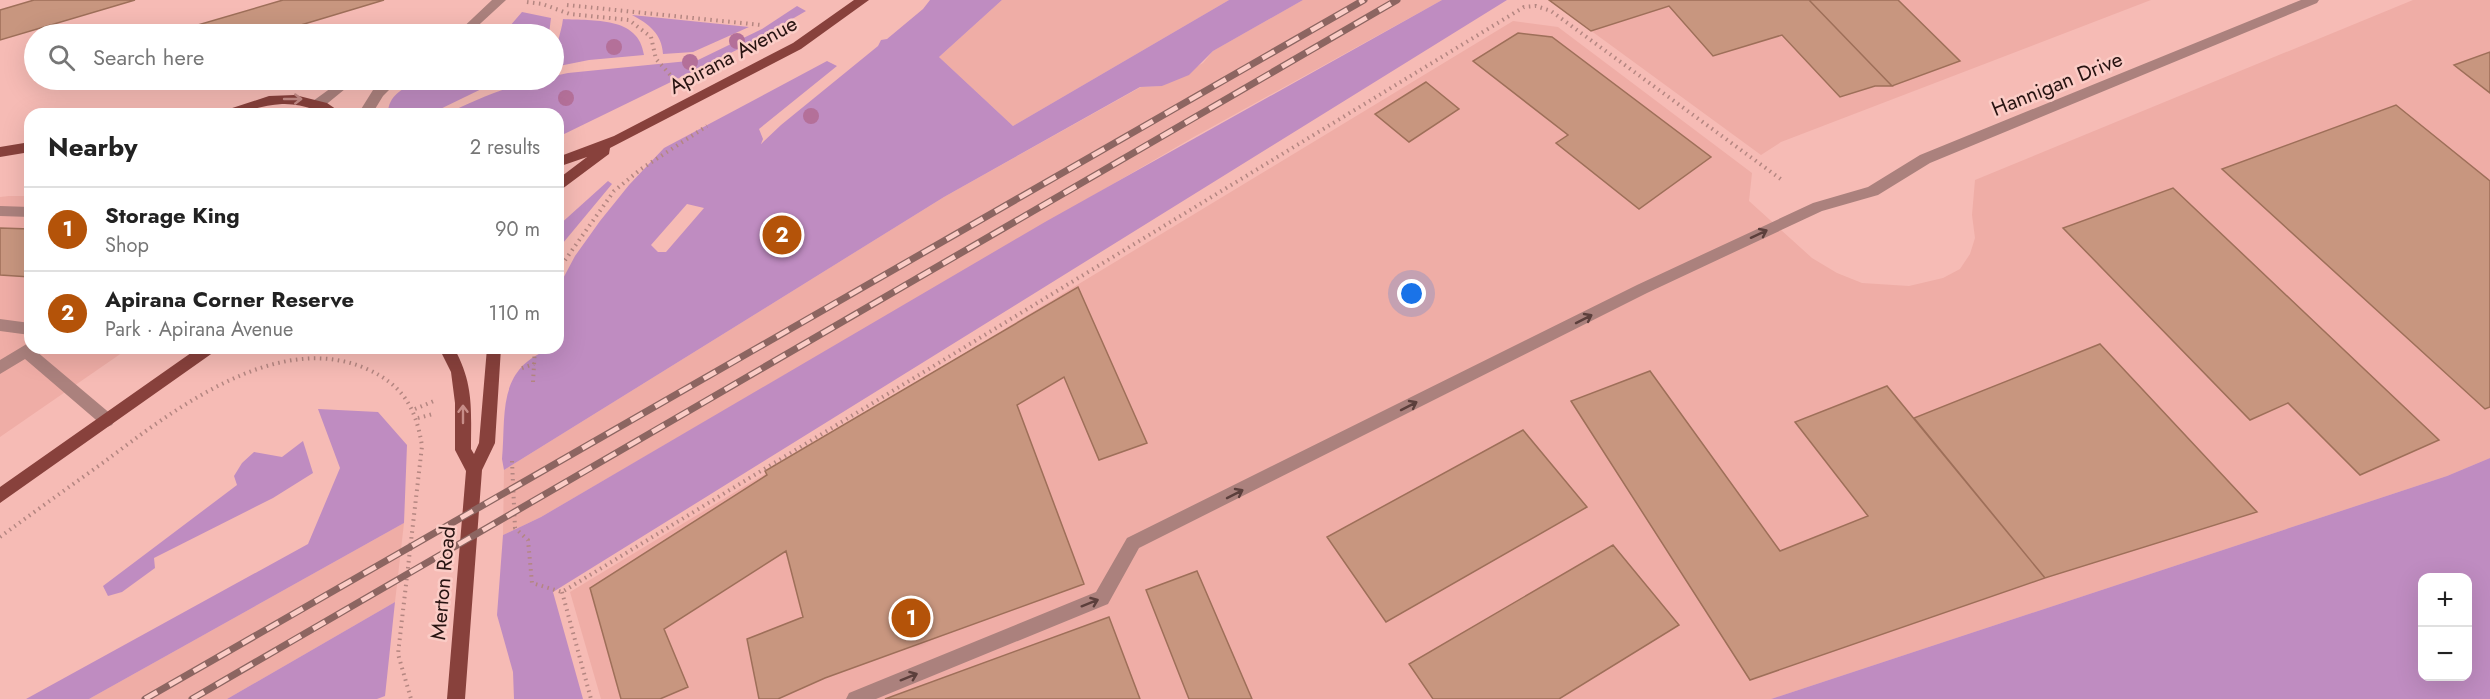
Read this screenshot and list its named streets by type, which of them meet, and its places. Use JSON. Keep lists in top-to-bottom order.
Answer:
{
  "streets": {
    "main road": ["Apirana Avenue", "Merton Road"],
    "street": ["Hannigan Drive"]
  },
  "one_way": ["Hannigan Drive"],
  "page": {
    "search": "Search here",
    "heading": ["Nearby", "2 results"],
    "list": [
      {
        "mark": "1",
        "name": "Storage King",
        "note": "Shop",
        "value": "90 m"
      },
      {
        "mark": "2",
        "name": "Apirana Corner Reserve",
        "note": "Park · Apirana Avenue",
        "value": "110 m"
      }
    ],
    "pins": ["2", "1"],
    "map_buttons": ["+", "−"]
  }
}
